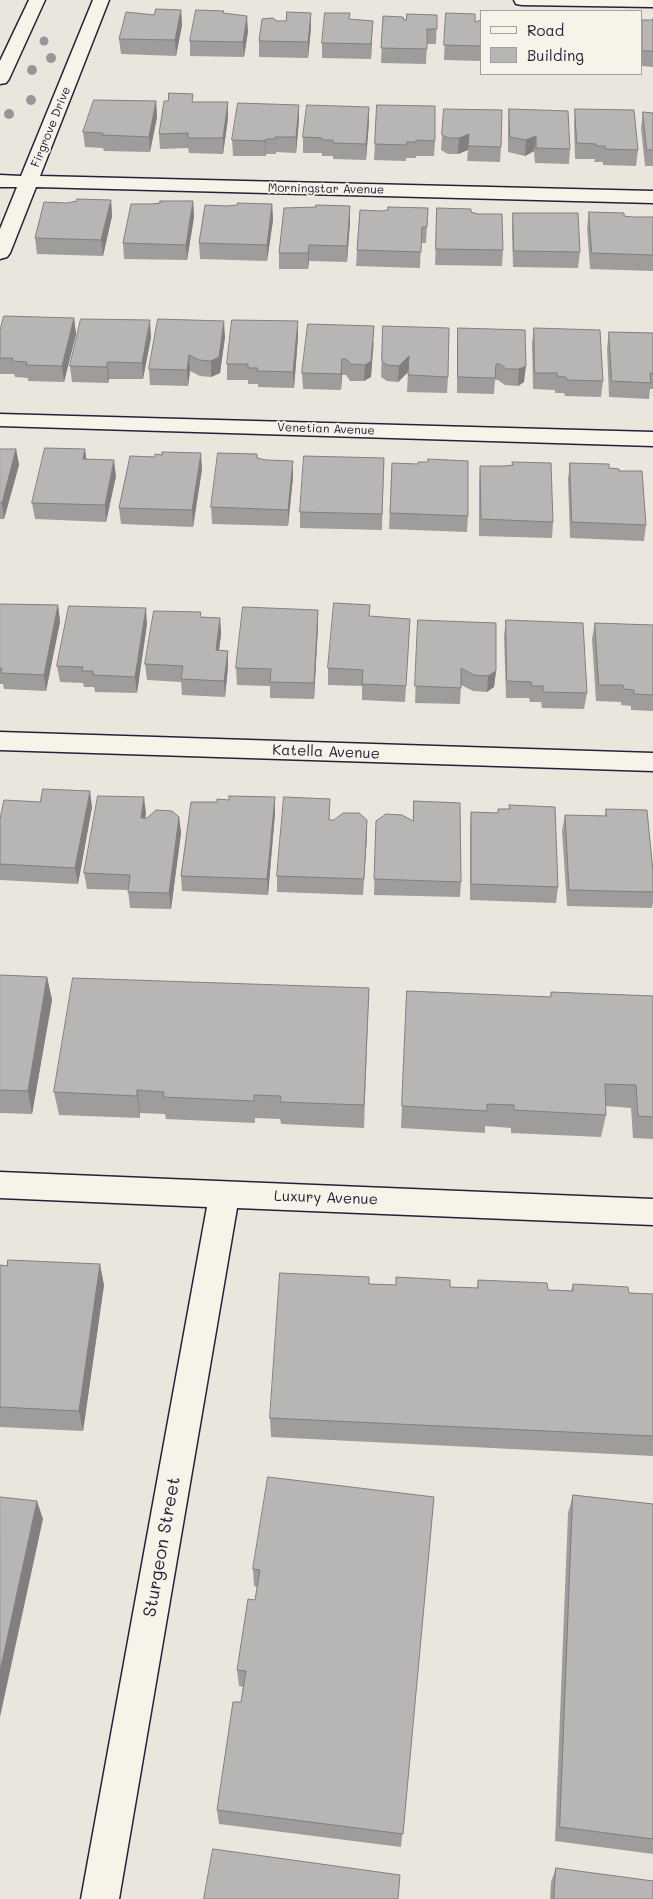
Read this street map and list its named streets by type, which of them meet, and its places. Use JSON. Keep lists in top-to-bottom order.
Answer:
{
  "streets": {
    "street": [
      "Firgrove Drive",
      "Morningstar Avenue",
      "Venetian Avenue",
      "Katella Avenue",
      "Luxury Avenue",
      "Sturgeon Street"
    ]
  },
  "crossings": [
    ["Firgrove Drive", "Morningstar Avenue"],
    ["Luxury Avenue", "Sturgeon Street"]
  ],
  "legend": ["Road", "Building"]
}
